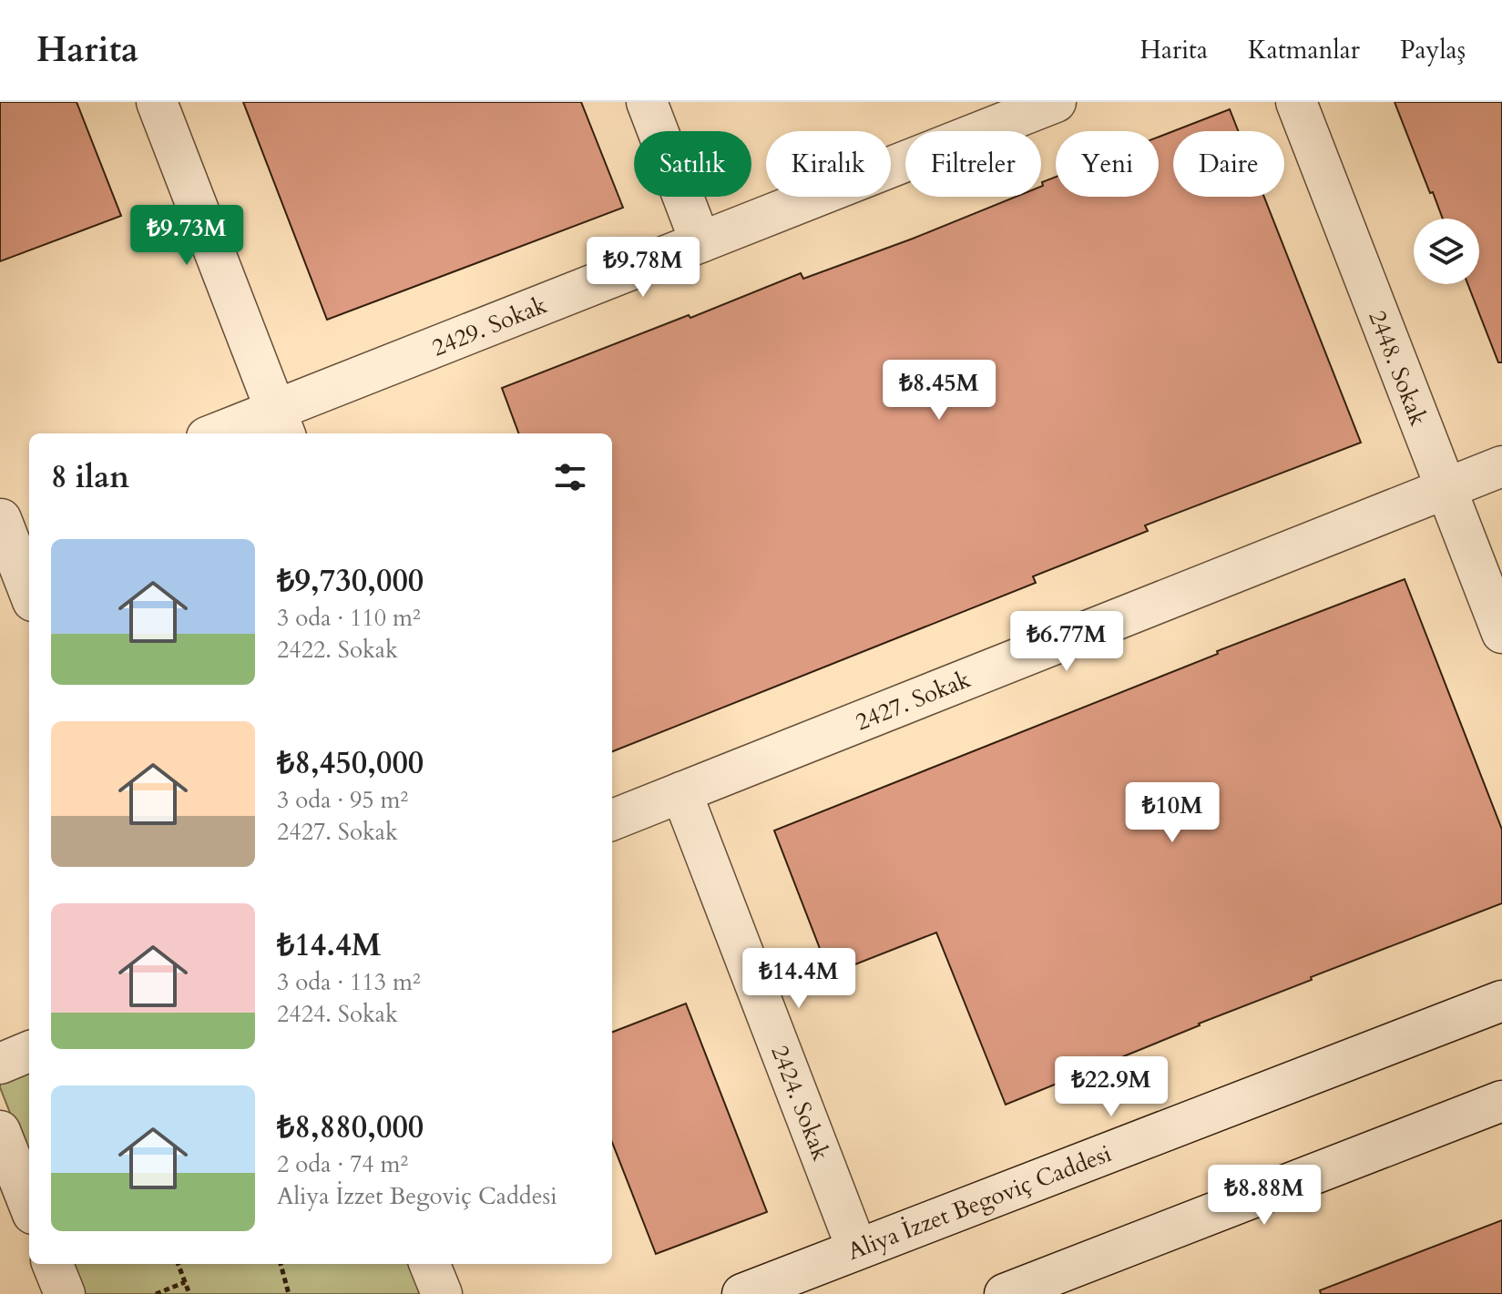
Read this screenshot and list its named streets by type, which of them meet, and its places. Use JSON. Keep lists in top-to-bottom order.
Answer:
{
  "streets": {
    "street": [
      "2429. Sokak",
      "2448. Sokak",
      "2427. Sokak",
      "2424. Sokak",
      "Aliya İzzet Begoviç Caddesi"
    ]
  },
  "crossings": [
    ["2448. Sokak", "2427. Sokak"],
    ["2427. Sokak", "2424. Sokak"],
    ["2424. Sokak", "Aliya İzzet Begoviç Caddesi"]
  ],
  "page": {
    "header": "Harita",
    "nav": ["Harita", "Katmanlar", "Paylaş"],
    "chip": [
      "Satılık",
      "Kiralık",
      "Filtreler",
      "Yeni",
      "Daire"
    ],
    "price": [
      "₺9.73M",
      "₺9.78M",
      "₺8.45M",
      "₺6.77M",
      "₺10M",
      "₺14.4M",
      "₺22.9M",
      "₺8.88M"
    ],
    "heading": "8 ilan",
    "list": [
      {
        "name": "₺9,730,000",
        "note": "3 oda · 110 m² · 2422. Sokak"
      },
      {
        "name": "₺8,450,000",
        "note": "3 oda · 95 m² · 2427. Sokak"
      },
      {
        "name": "₺14.4M",
        "note": "3 oda · 113 m² · 2424. Sokak"
      },
      {
        "name": "₺8,880,000",
        "note": "2 oda · 74 m² · Aliya İzzet Begoviç Caddesi"
      }
    ]
  }
}
